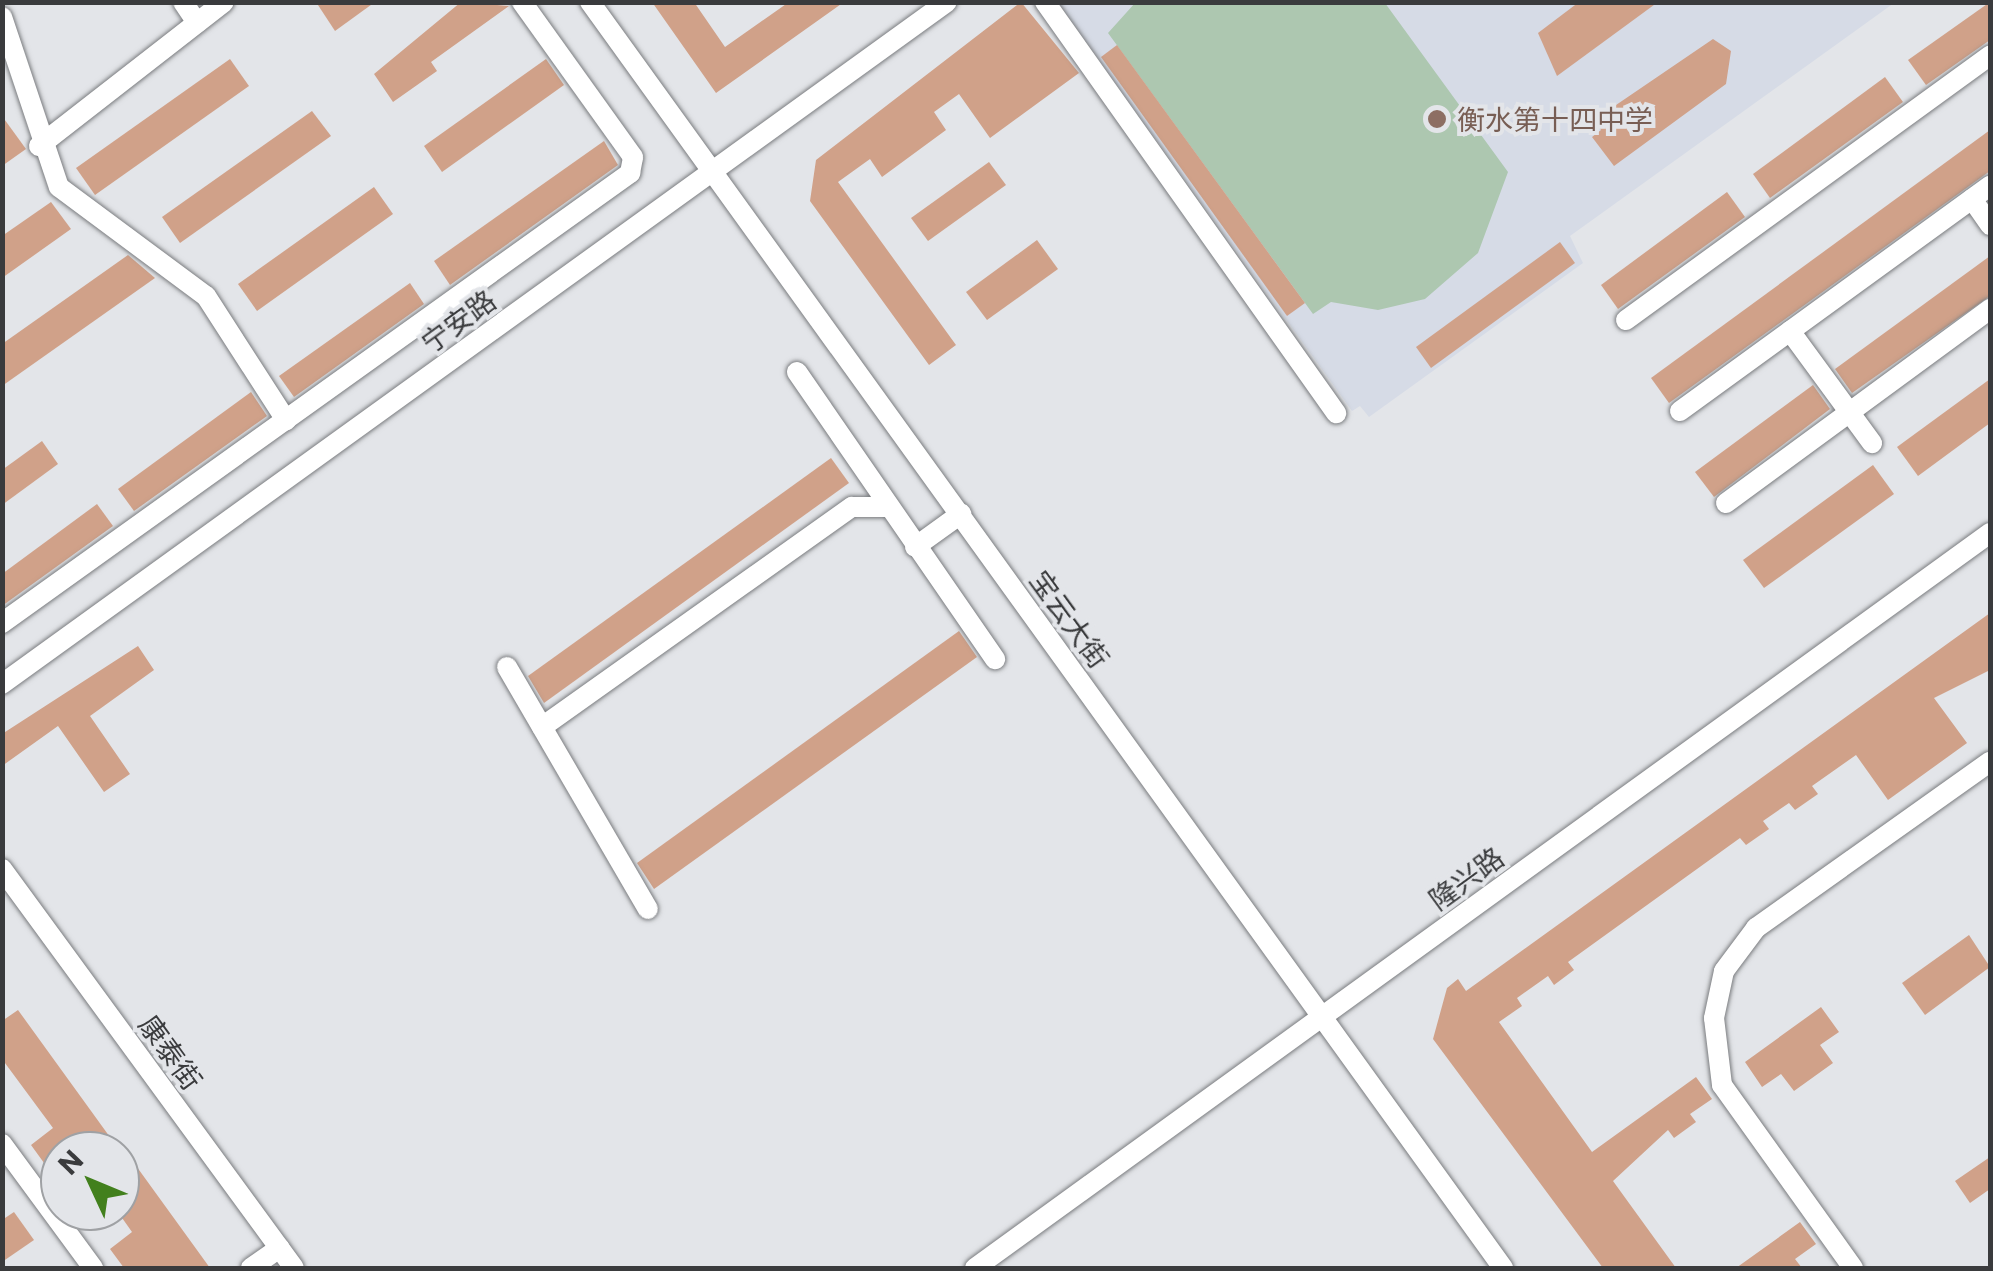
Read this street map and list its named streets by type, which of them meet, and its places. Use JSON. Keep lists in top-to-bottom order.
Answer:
{
  "streets": {
    "street": [
      "宁安路",
      "宝云大街",
      "隆兴路",
      "康泰街"
    ]
  },
  "crossings": [
    ["宁安路", "宝云大街"],
    ["宝云大街", "隆兴路"]
  ],
  "places": ["衡水第十四中学"],
  "north": "top left"
}
